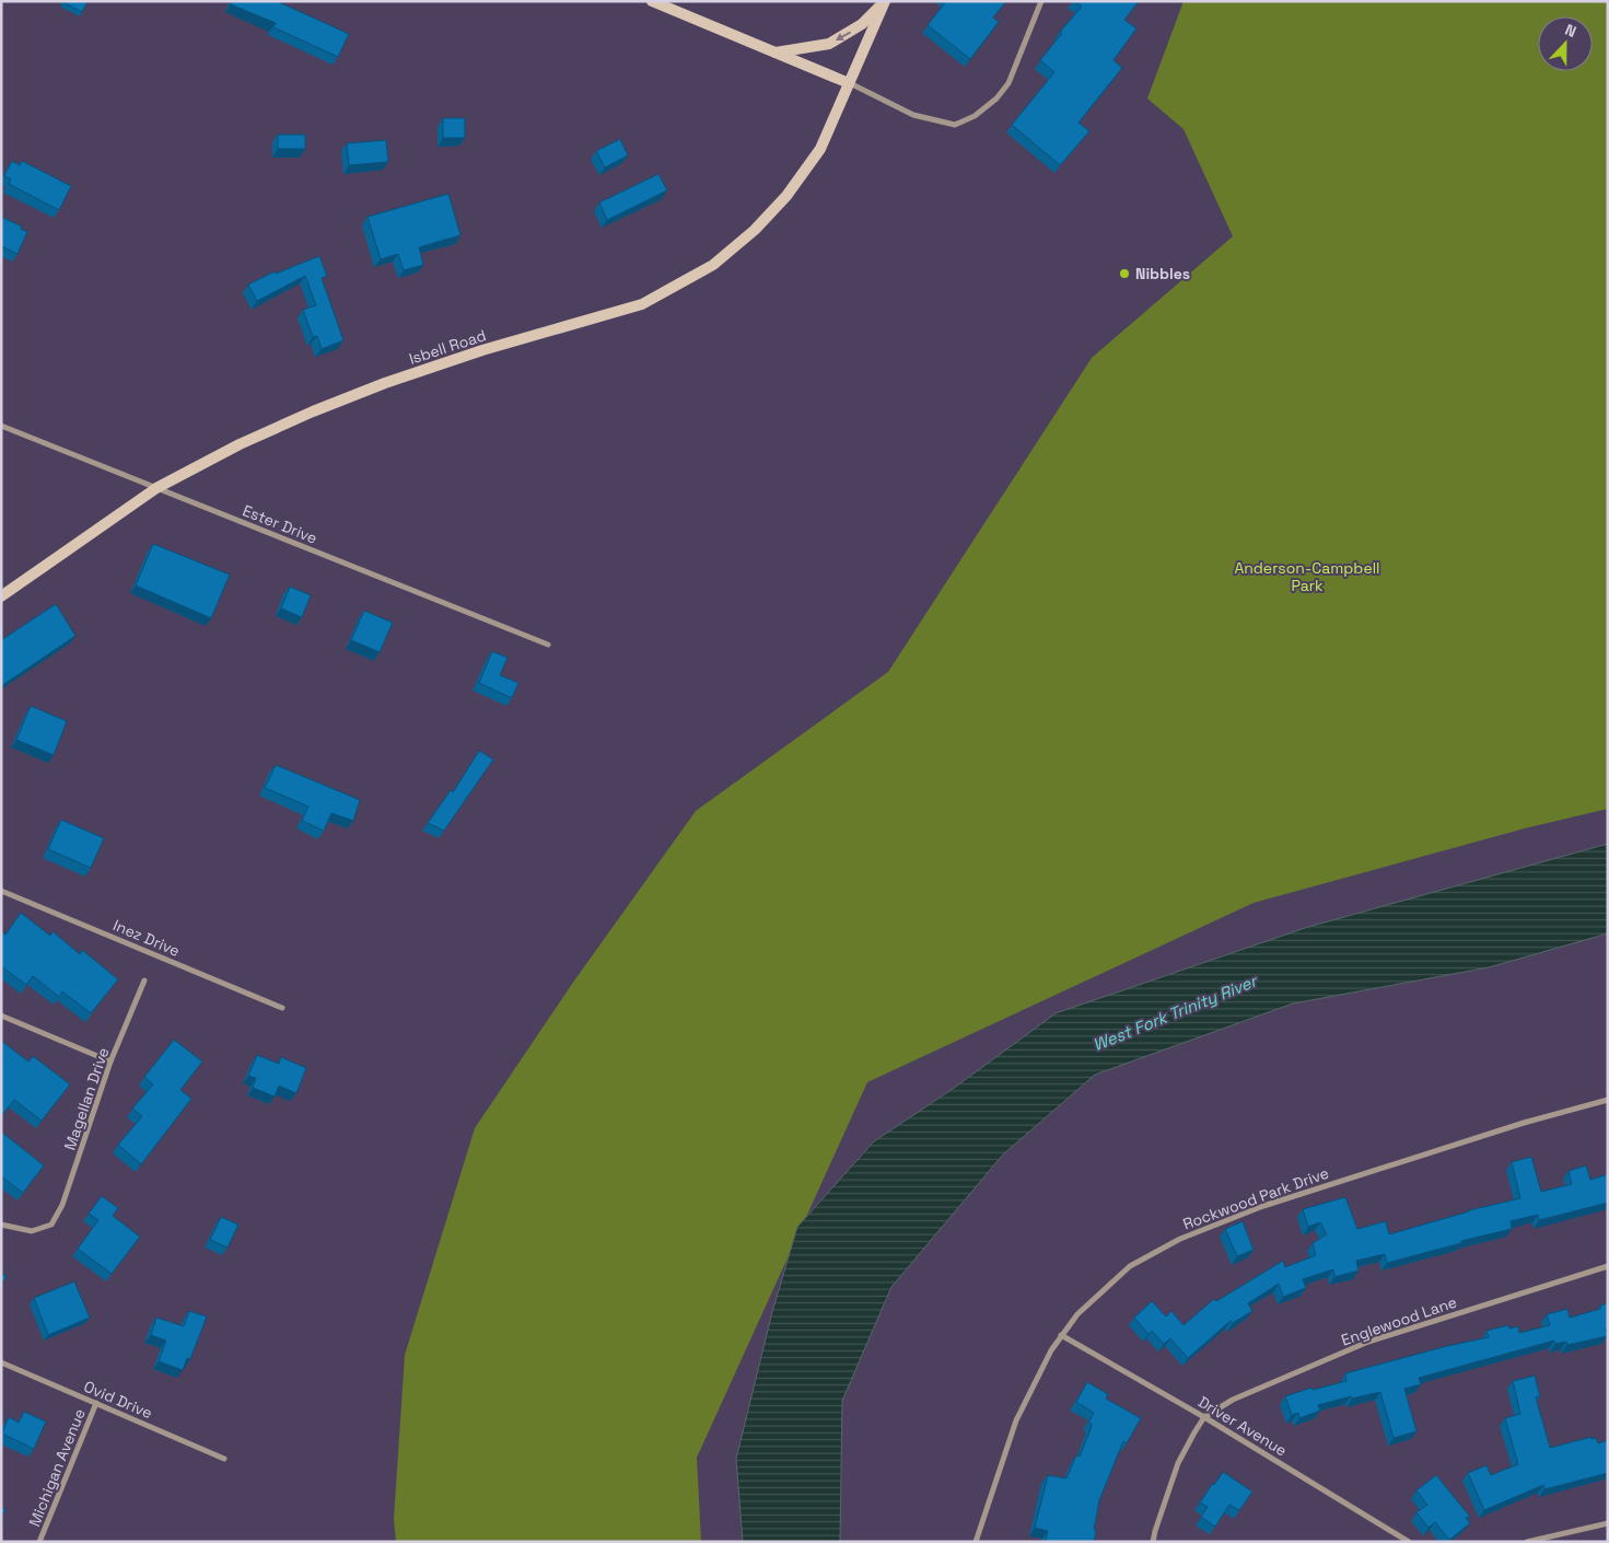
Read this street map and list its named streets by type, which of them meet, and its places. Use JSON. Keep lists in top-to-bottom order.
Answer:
{
  "streets": {
    "street": [
      "Isbell Road",
      "Ester Drive",
      "Inez Drive",
      "Magellan Drive",
      "Rockwood Park Drive",
      "Englewood Lane",
      "Ovid Drive",
      "Driver Avenue",
      "Michigan Avenue"
    ]
  },
  "crossings": [
    ["Isbell Road", "Ester Drive"],
    ["Rockwood Park Drive", "Driver Avenue"],
    ["Englewood Lane", "Driver Avenue"],
    ["Ovid Drive", "Michigan Avenue"]
  ],
  "water": ["West Fork Trinity River"],
  "parks": ["Anderson-Campbell Park"],
  "places": ["Nibbles"],
  "north": "top"
}
